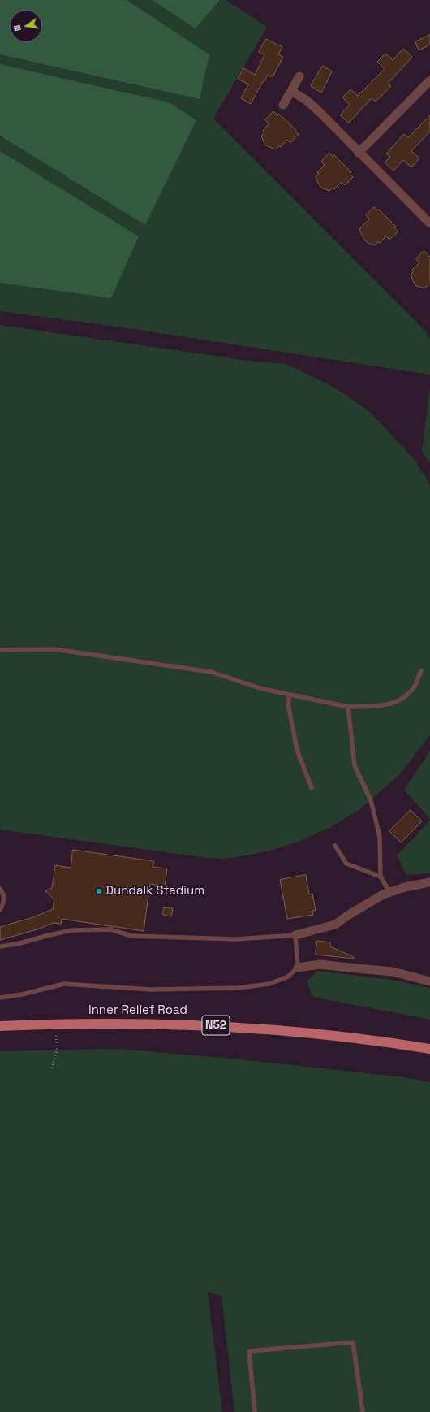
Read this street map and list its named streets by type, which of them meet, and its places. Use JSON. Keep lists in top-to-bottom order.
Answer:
{
  "streets": {
    "main road": ["Inner Relief Road", "N52"]
  },
  "places": ["Dundalk Stadium"],
  "north": "left"
}
